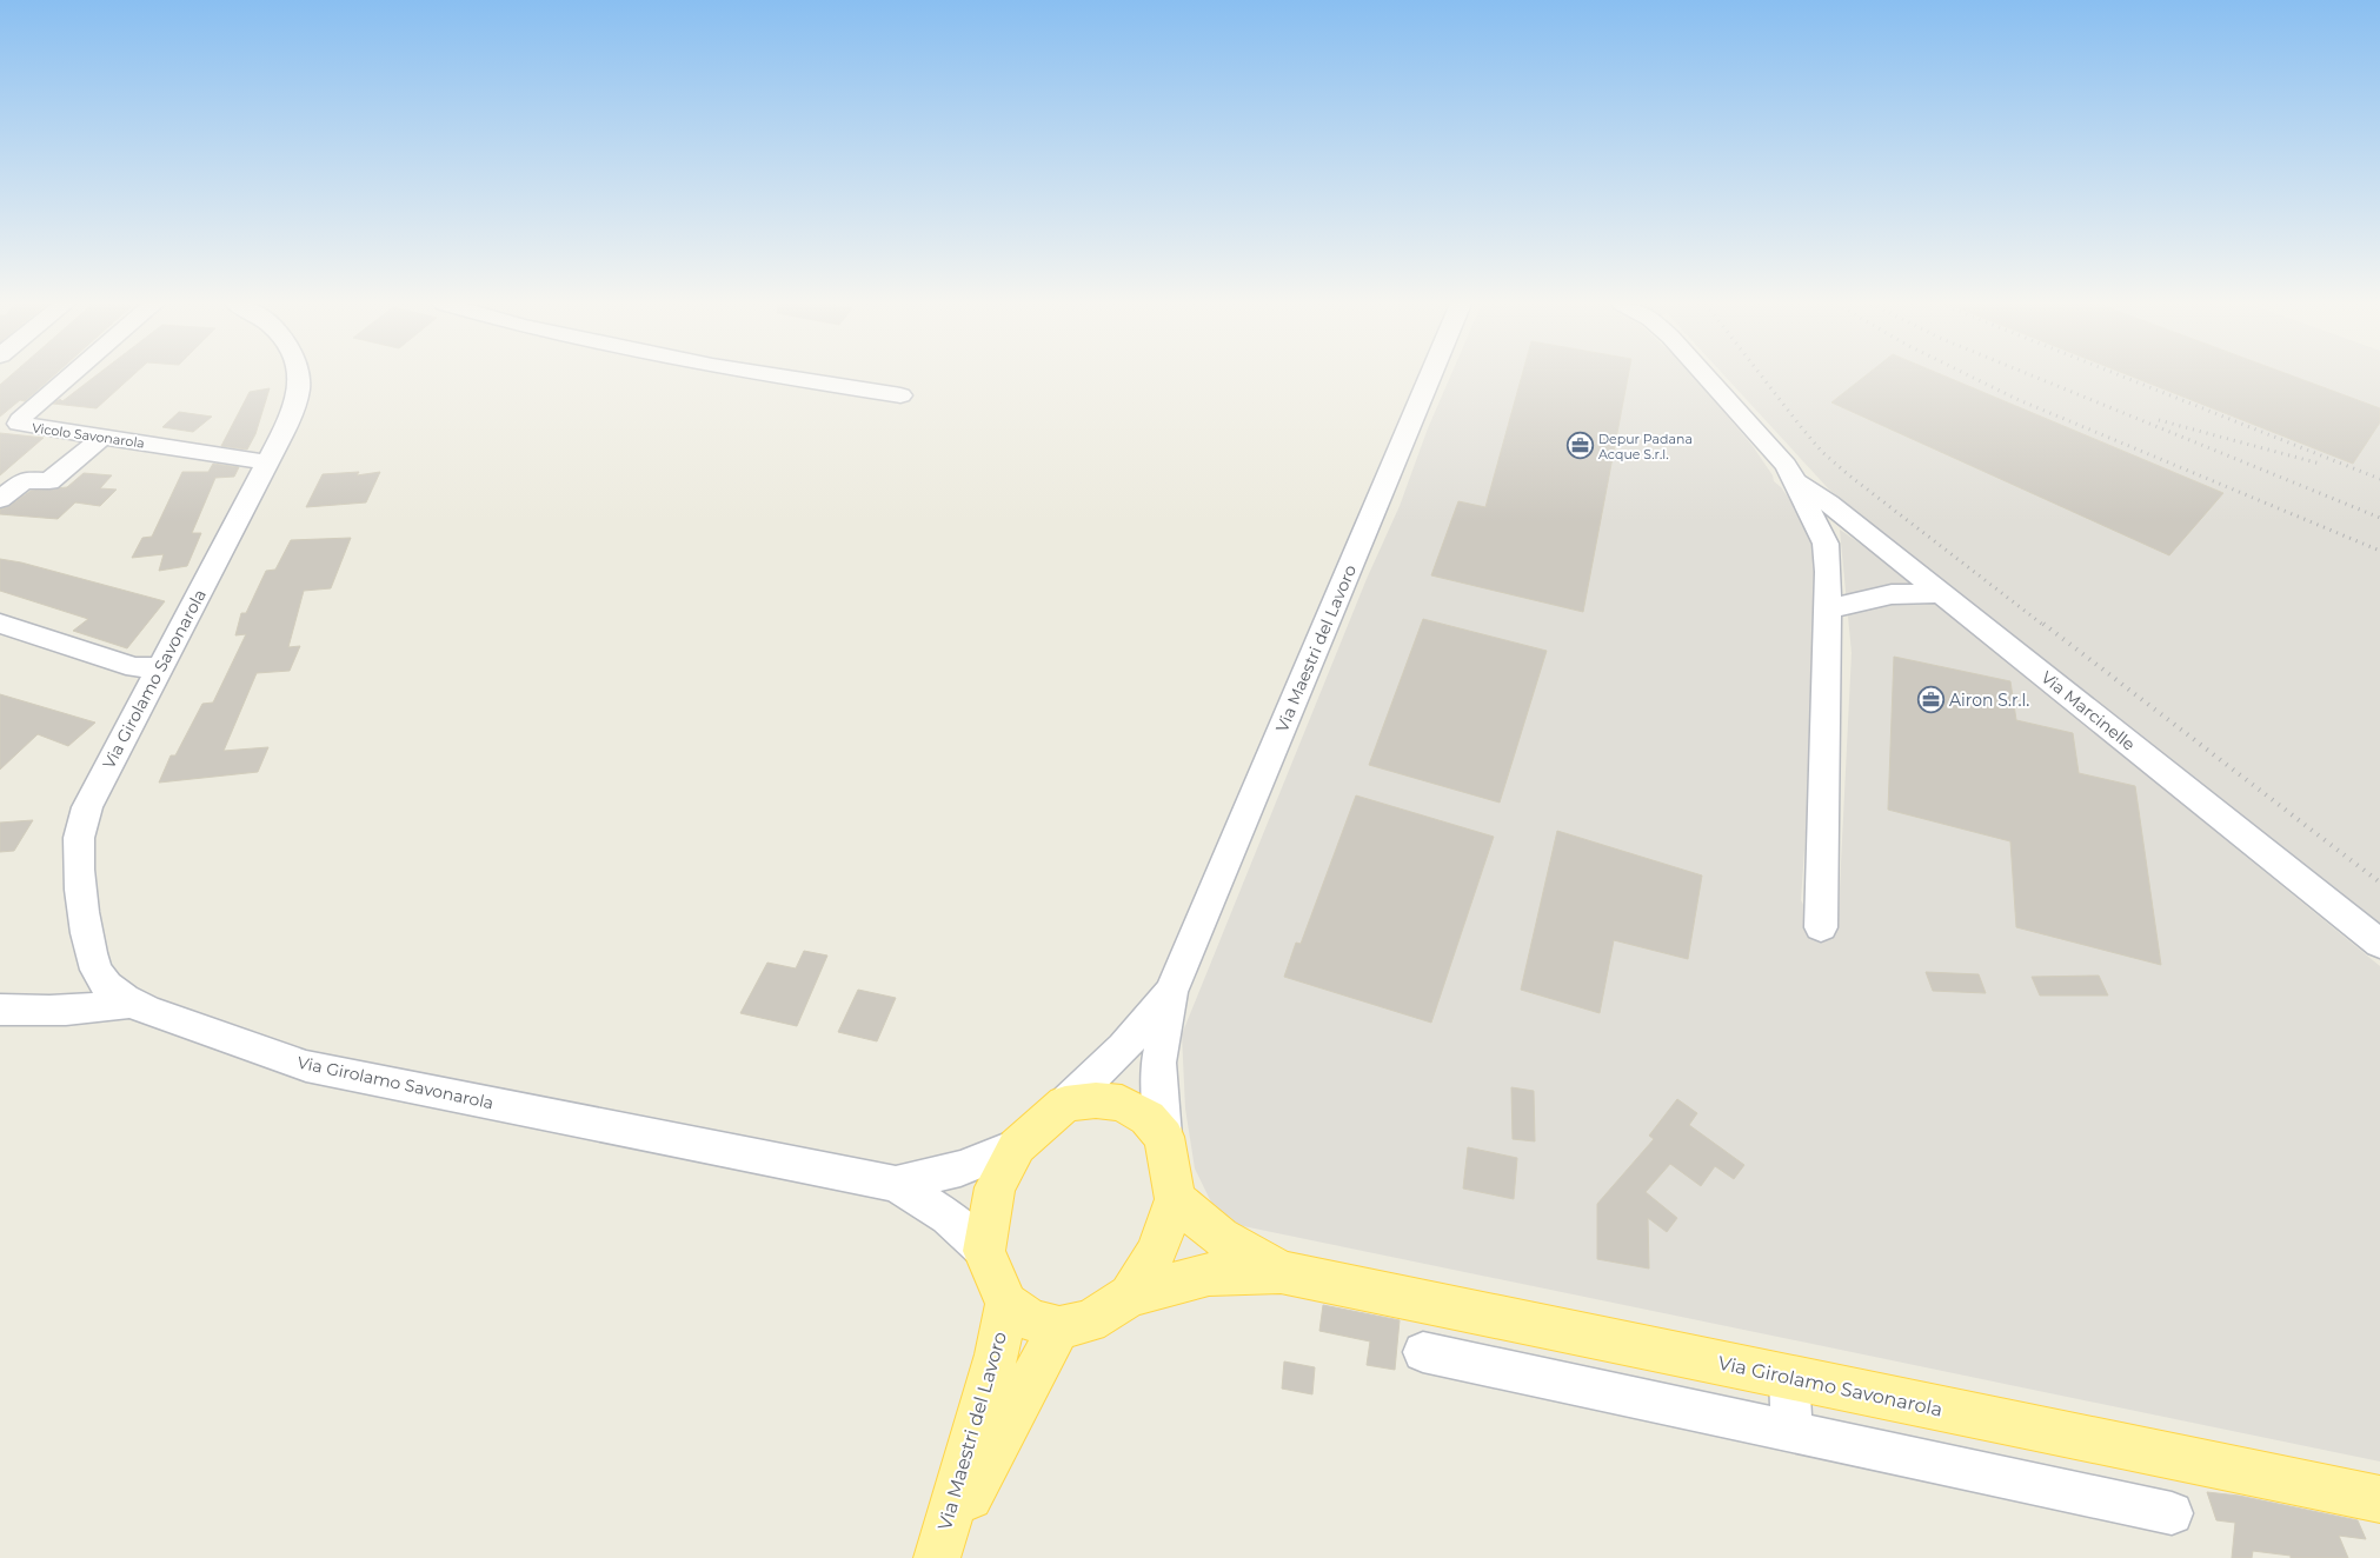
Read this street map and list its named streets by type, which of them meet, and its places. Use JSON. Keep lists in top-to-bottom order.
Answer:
{
  "streets": {
    "main road": ["Via Maestri del Lavoro", "Via Girolamo Savonarola"],
    "street": ["Vicolo Savonarola", "Via Marcinelle"]
  },
  "crossings": [
    ["Vicolo Savonarola", "Via Girolamo Savonarola"],
    ["Via Maestri del Lavoro", "Via Girolamo Savonarola"]
  ],
  "places": {
    "office": ["Depur Padana Acque S.r.l.", "Airon S.r.l."]
  }
}
